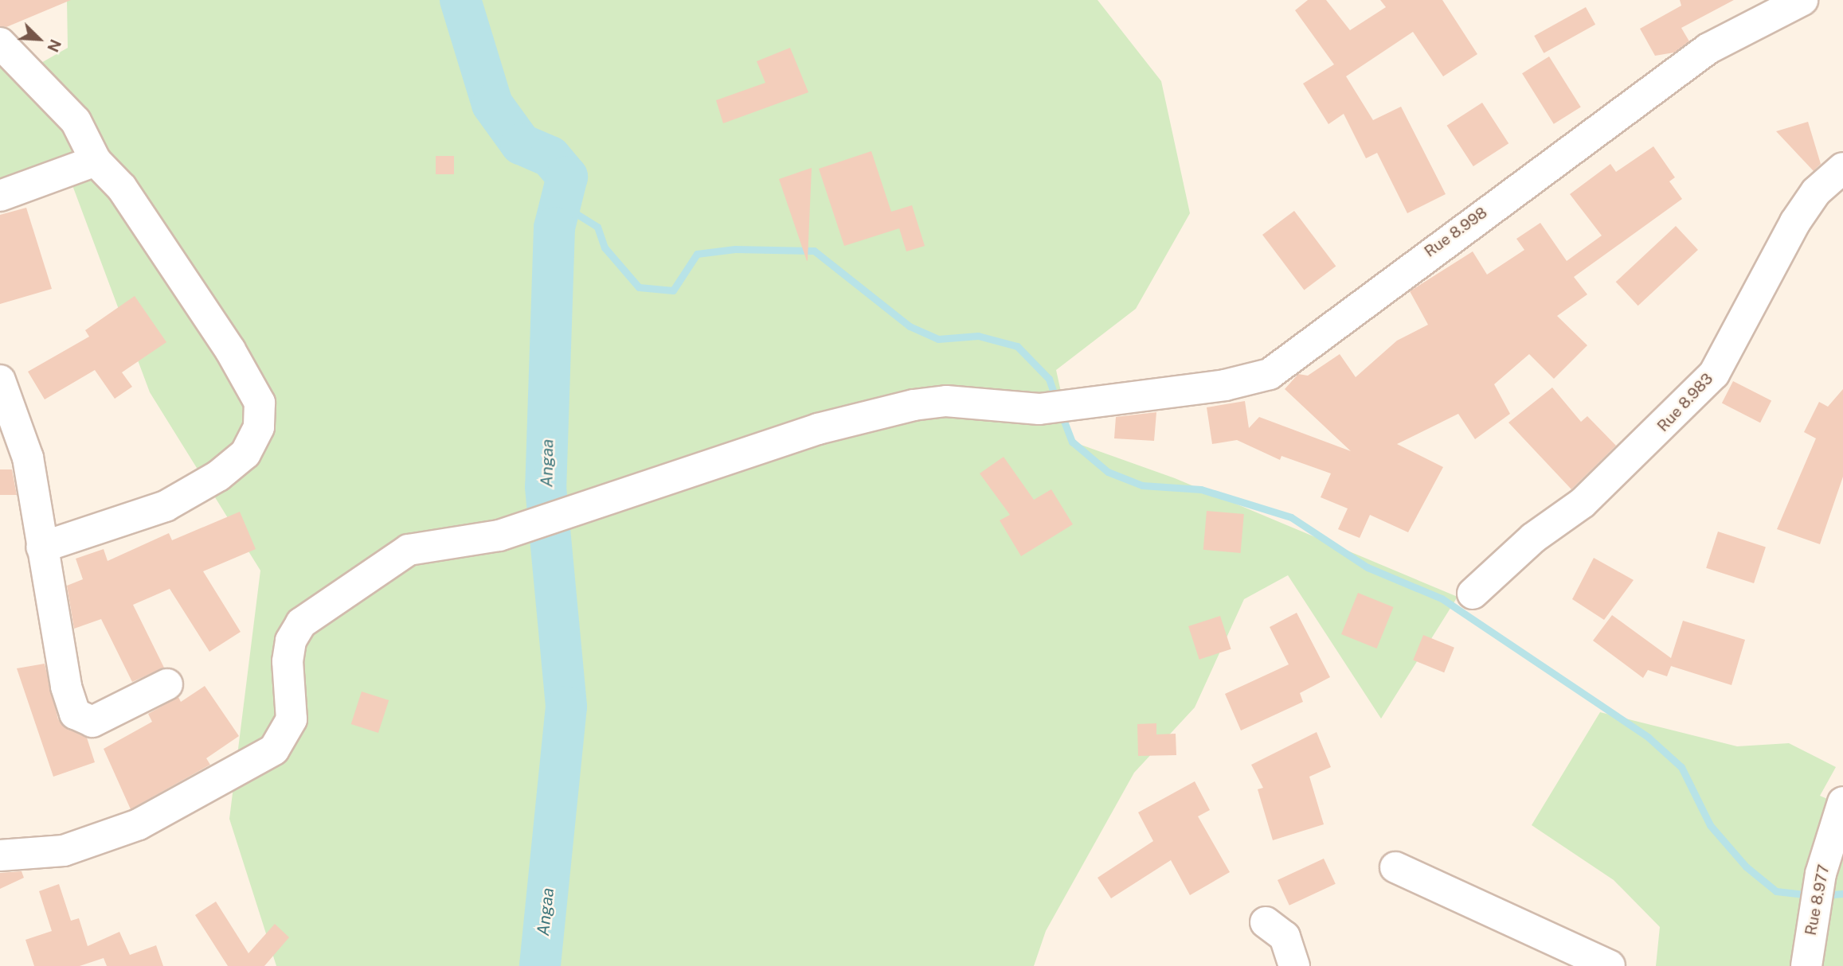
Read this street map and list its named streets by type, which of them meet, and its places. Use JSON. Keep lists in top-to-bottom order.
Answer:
{
  "streets": {
    "street": ["Rue 8.998", "Rue 8.983", "Rue 8.977"]
  },
  "water": ["Angaa"],
  "north": "bottom right"
}
